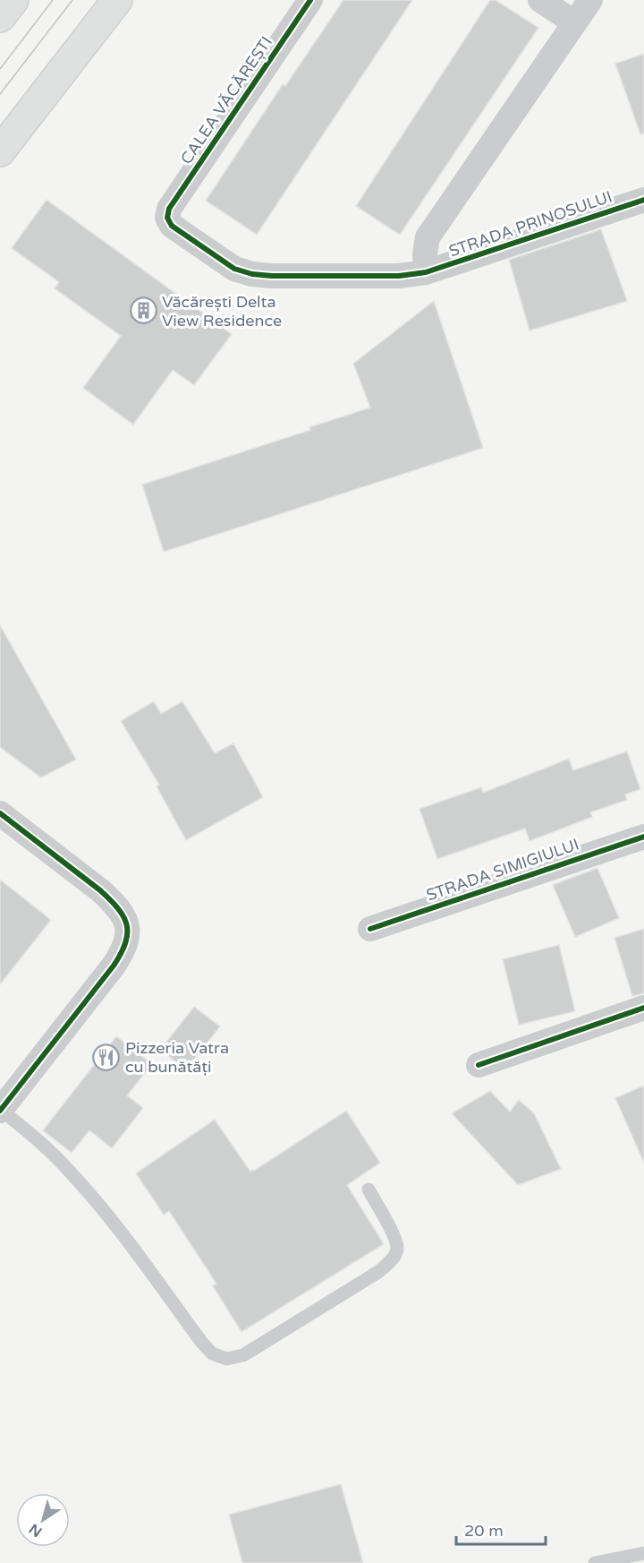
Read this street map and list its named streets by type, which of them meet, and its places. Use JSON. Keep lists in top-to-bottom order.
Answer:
{
  "streets": {
    "street": ["CALEA VĂCĂREȘTI", "STRADA PRINOSULUI", "STRADA SIMIGIULUI"]
  },
  "crossings": [
    ["CALEA VĂCĂREȘTI", "STRADA PRINOSULUI"]
  ],
  "places": {
    "building": ["Văcărești Delta View Residence"],
    "restaurant": ["Pizzeria Vatra cu bunătăți"]
  },
  "scale_bar": "20 m",
  "north": "bottom left"
}
